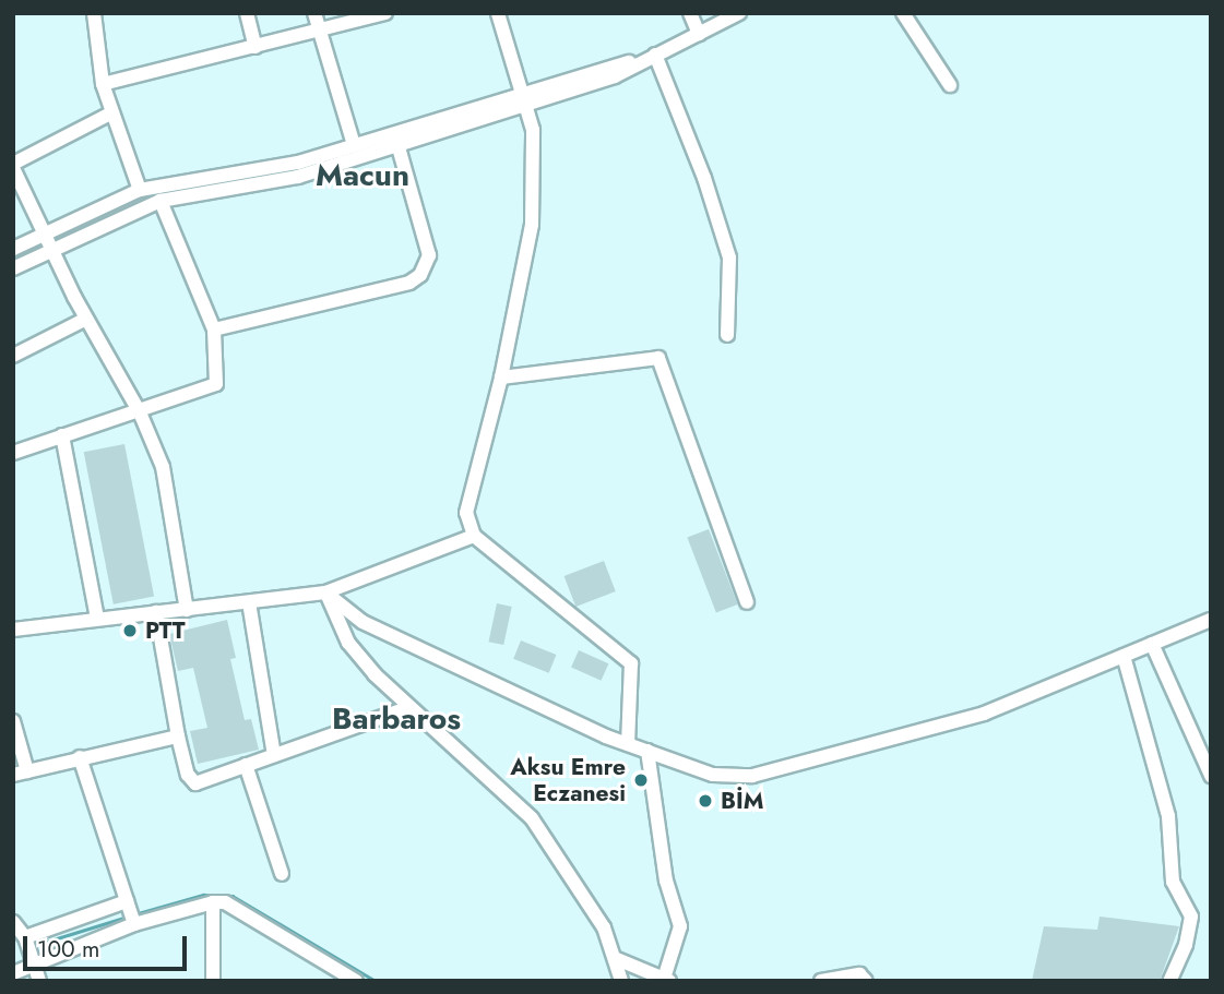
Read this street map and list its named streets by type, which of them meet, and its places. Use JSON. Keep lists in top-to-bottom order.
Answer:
{
  "districts": ["Macun", "Barbaros"],
  "places": ["PTT", "Aksu Emre Eczanesi", "BİM"],
  "scale_bar": "100 m"
}
